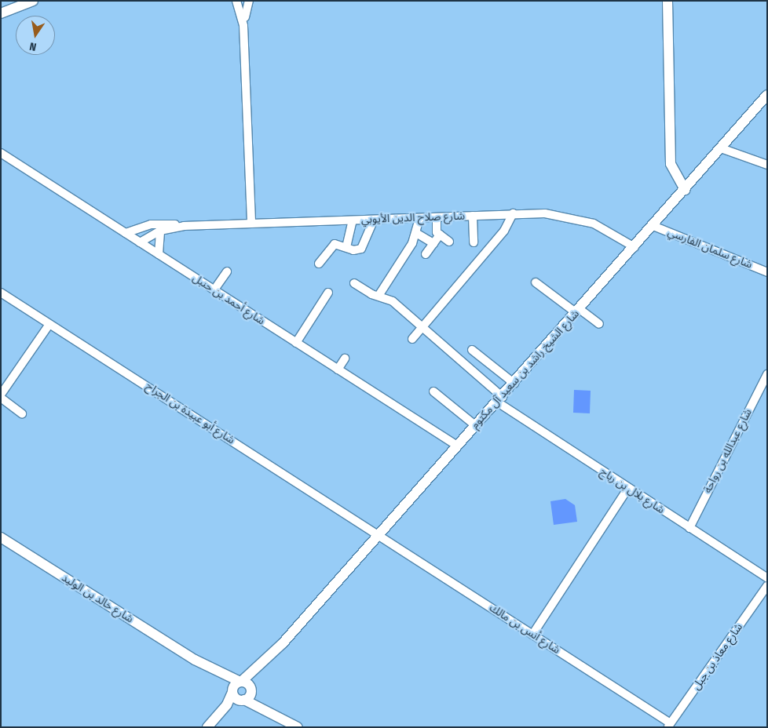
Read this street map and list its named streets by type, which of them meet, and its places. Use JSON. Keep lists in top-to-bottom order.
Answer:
{
  "streets": {
    "street": [
      "شارع صلاح الدين الأيوبي",
      "شارع سلمان الفارسي",
      "شارع أحمد بن حنبل",
      "شارع الشيخ راشد بن سعيد آل مكتوم",
      "شارع أبو عبيدة بن الجراح",
      "شارع عبدالله بن رواحة",
      "شارع بلال بن رباح",
      "شارع خالد بن الوليد",
      "شارع أنس بن مالك",
      "شارع معاذ بن جبل"
    ]
  },
  "crossings": [
    ["شارع صلاح الدين الأيوبي", "شارع أحمد بن حنبل"],
    ["شارع صلاح الدين الأيوبي", "شارع الشيخ راشد بن سعيد آل مكتوم"],
    ["شارع سلمان الفارسي", "شارع الشيخ راشد بن سعيد آل مكتوم"],
    ["شارع أحمد بن حنبل", "شارع الشيخ راشد بن سعيد آل مكتوم"],
    ["شارع الشيخ راشد بن سعيد آل مكتوم", "شارع أبو عبيدة بن الجراح"],
    ["شارع الشيخ راشد بن سعيد آل مكتوم", "شارع بلال بن رباح"],
    ["شارع الشيخ راشد بن سعيد آل مكتوم", "شارع خالد بن الوليد"],
    ["شارع الشيخ راشد بن سعيد آل مكتوم", "شارع أنس بن مالك"],
    ["شارع أبو عبيدة بن الجراح", "شارع أنس بن مالك"],
    ["شارع عبدالله بن رواحة", "شارع بلال بن رباح"],
    ["شارع أنس بن مالك", "شارع معاذ بن جبل"]
  ],
  "north": "bottom"
}
